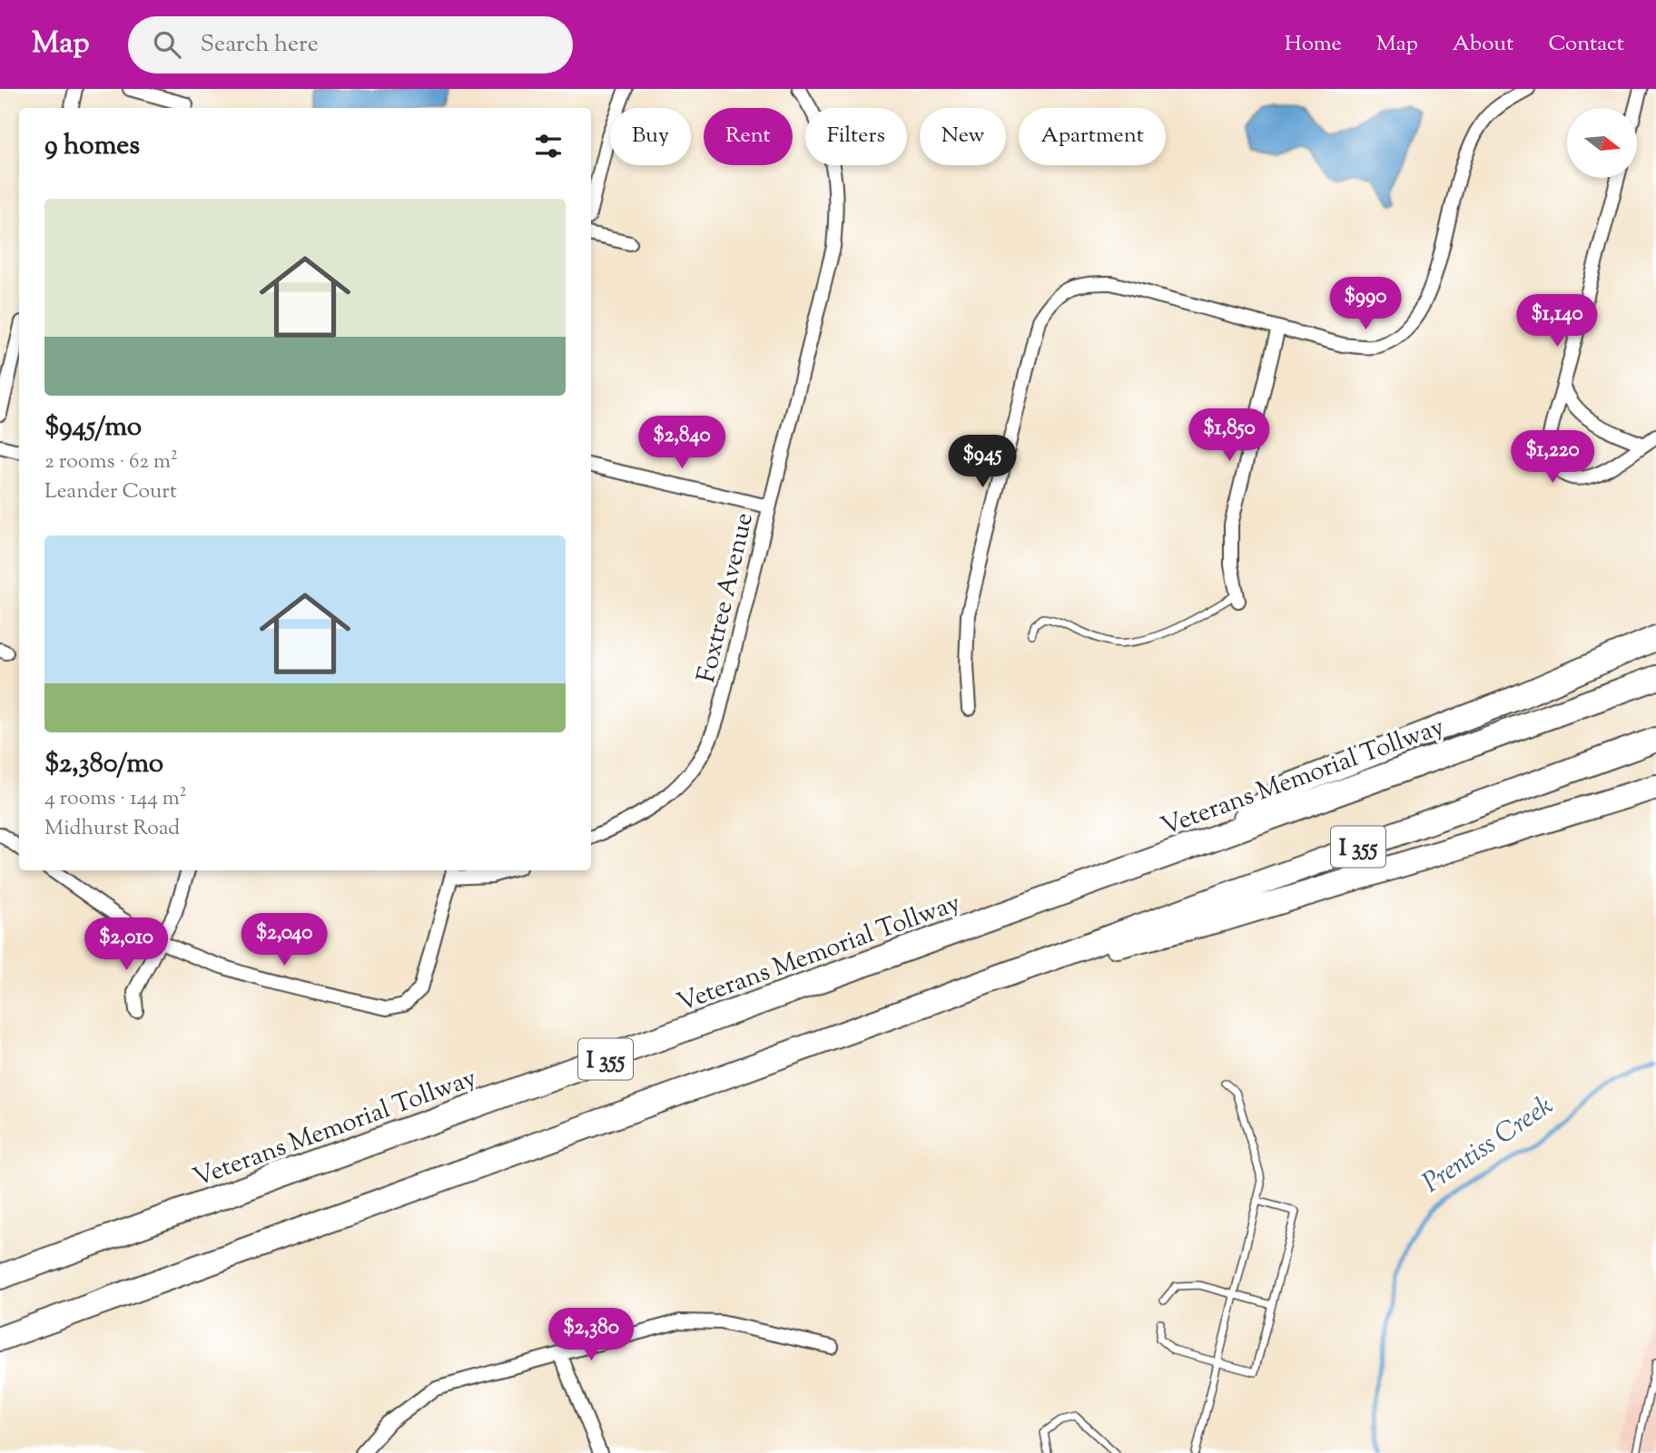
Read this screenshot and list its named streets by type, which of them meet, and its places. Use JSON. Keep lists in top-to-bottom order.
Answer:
{
  "streets": {
    "highway": ["Veterans Memorial Tollway", "I 355"],
    "street": ["Foxtree Avenue"]
  },
  "water": ["Prentiss Creek"],
  "north": "right",
  "page": {
    "header": "Map",
    "search": "Search here",
    "nav": [
      "Home",
      "Map",
      "About",
      "Contact"
    ],
    "chip": [
      "Buy",
      "Rent",
      "Filters",
      "New",
      "Apartment"
    ],
    "heading": "9 homes",
    "list": [
      {
        "name": "$945/mo",
        "note": "2 rooms · 62 m² · Leander Court"
      },
      {
        "name": "$2,380/mo",
        "note": "4 rooms · 144 m² · Midhurst Road"
      }
    ],
    "price": [
      "$990",
      "$1,140",
      "$1,850",
      "$2,840",
      "$1,220",
      "$945",
      "$2,040",
      "$2,010",
      "$2,380"
    ]
  }
}
